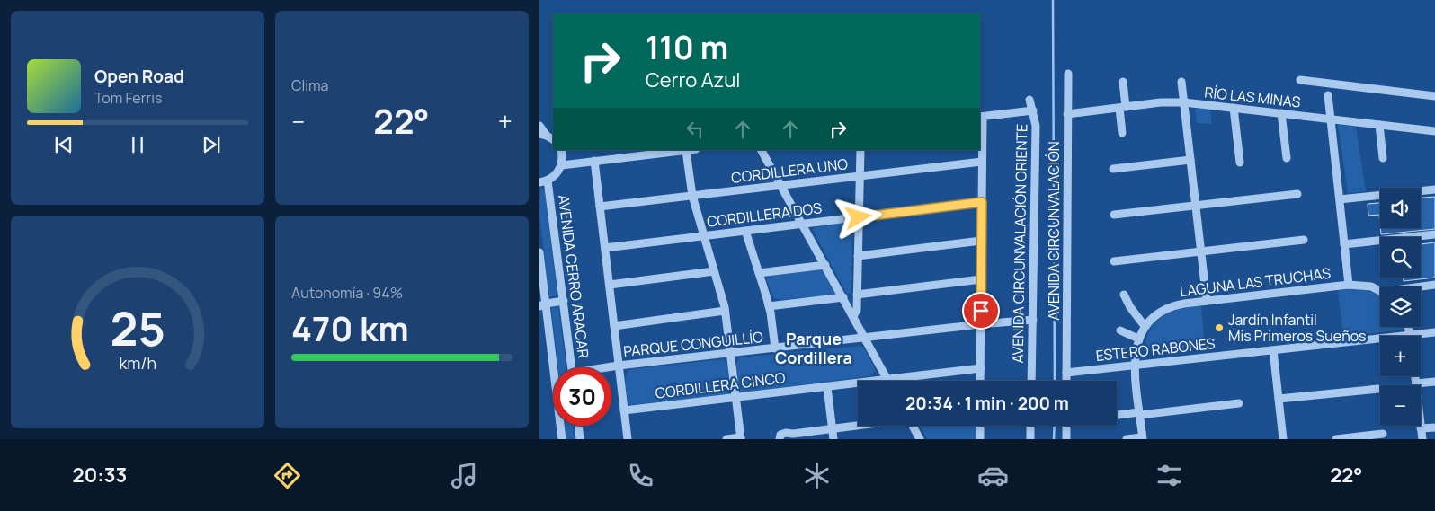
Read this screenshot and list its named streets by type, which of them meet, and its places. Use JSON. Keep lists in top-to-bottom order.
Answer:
{
  "streets": {
    "street": [
      "RÍO LAS MINAS",
      "CORDILLERA UNO",
      "CORDILLERA DOS",
      "AVENIDA CIRCUNVALACIÓN",
      "AVENIDA CIRCUNVALACIÓN ORIENTE",
      "AVENIDA CERRO ARACAR",
      "LAGUNA LAS TRUCHAS",
      "PARQUE CONGUILLÍO",
      "ESTERO RABONES",
      "CORDILLERA CINCO"
    ]
  },
  "crossings": [
    ["RÍO LAS MINAS", "AVENIDA CIRCUNVALACIÓN"],
    ["AVENIDA CIRCUNVALACIÓN", "ESTERO RABONES"],
    ["AVENIDA CIRCUNVALACIÓN ORIENTE", "PARQUE CONGUILLÍO"],
    ["LAGUNA LAS TRUCHAS", "ESTERO RABONES"]
  ],
  "districts": ["Parque Cordillera"],
  "places": ["Jardín Infantil Mis Primeros Sueños"],
  "page": {
    "tile": [
      "Clima",
      ["Autonomía · 94%", "470 km"]
    ],
    "turn": ["110 m", "Cerro Azul"],
    "song": ["Open Road", "Tom Ferris"],
    "heat": ["−", "22°", "+"],
    "map_buttons": ["+", "−"],
    "limit": "30",
    "trip": "20:34 · 1 min · 200 m",
    "tabs": ["20:33", "22°"],
    "gauge": ["25", "km/h"]
  }
}
